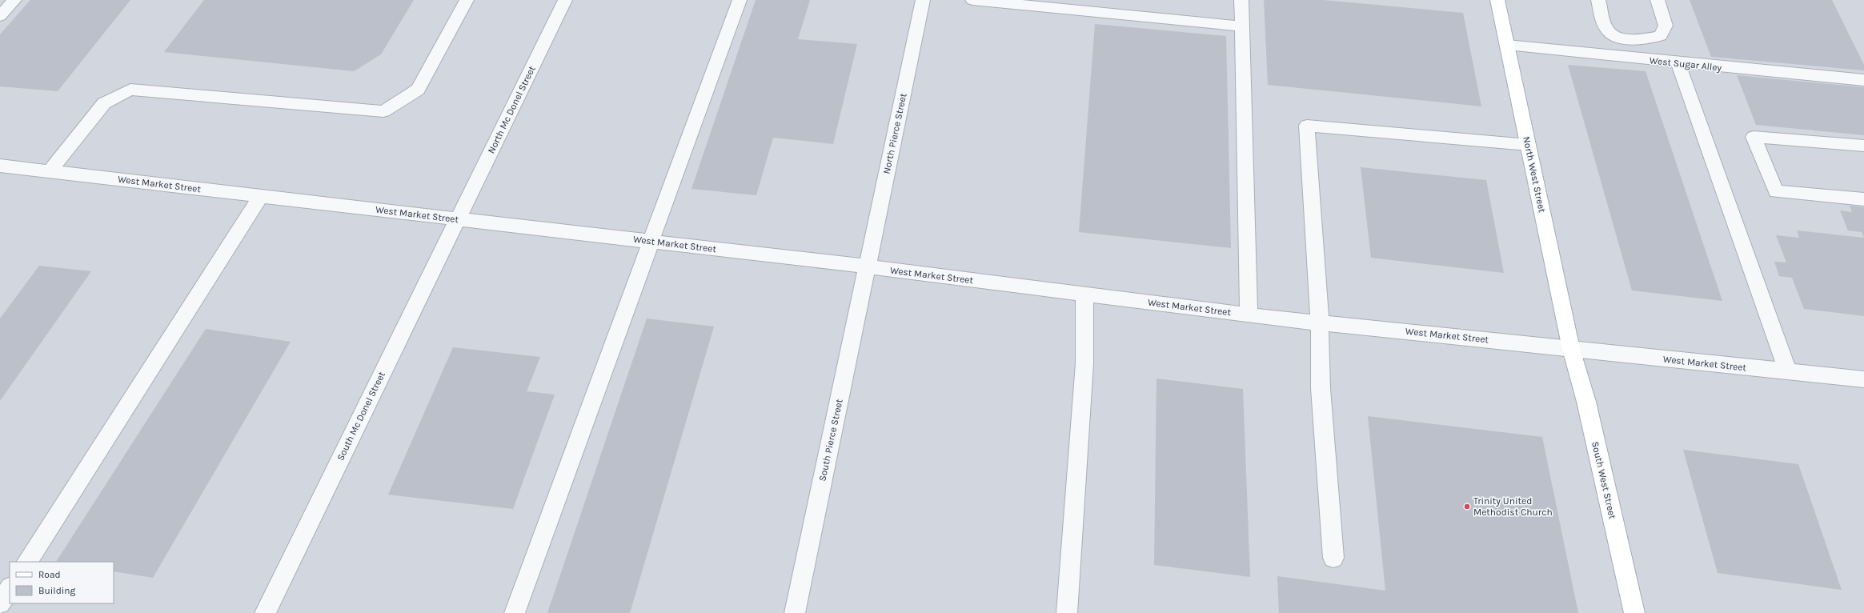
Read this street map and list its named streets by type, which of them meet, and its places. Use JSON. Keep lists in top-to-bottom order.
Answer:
{
  "streets": {
    "main road": ["North West Street", "South West Street"],
    "street": [
      "West Sugar Alley",
      "North Mc Donel Street",
      "North Pierce Street",
      "West Market Street",
      "South Mc Donel Street",
      "South Pierce Street"
    ]
  },
  "crossings": [
    ["West Sugar Alley", "North West Street"],
    ["North Mc Donel Street", "West Market Street"],
    ["North Mc Donel Street", "South Mc Donel Street"],
    ["North Pierce Street", "West Market Street"],
    ["North Pierce Street", "South Pierce Street"],
    ["North West Street", "West Market Street"],
    ["North West Street", "South West Street"],
    ["West Market Street", "South Mc Donel Street"],
    ["West Market Street", "South Pierce Street"],
    ["West Market Street", "South West Street"]
  ],
  "places": ["Trinity United Methodist Church"],
  "legend": ["Road", "Building"]
}
